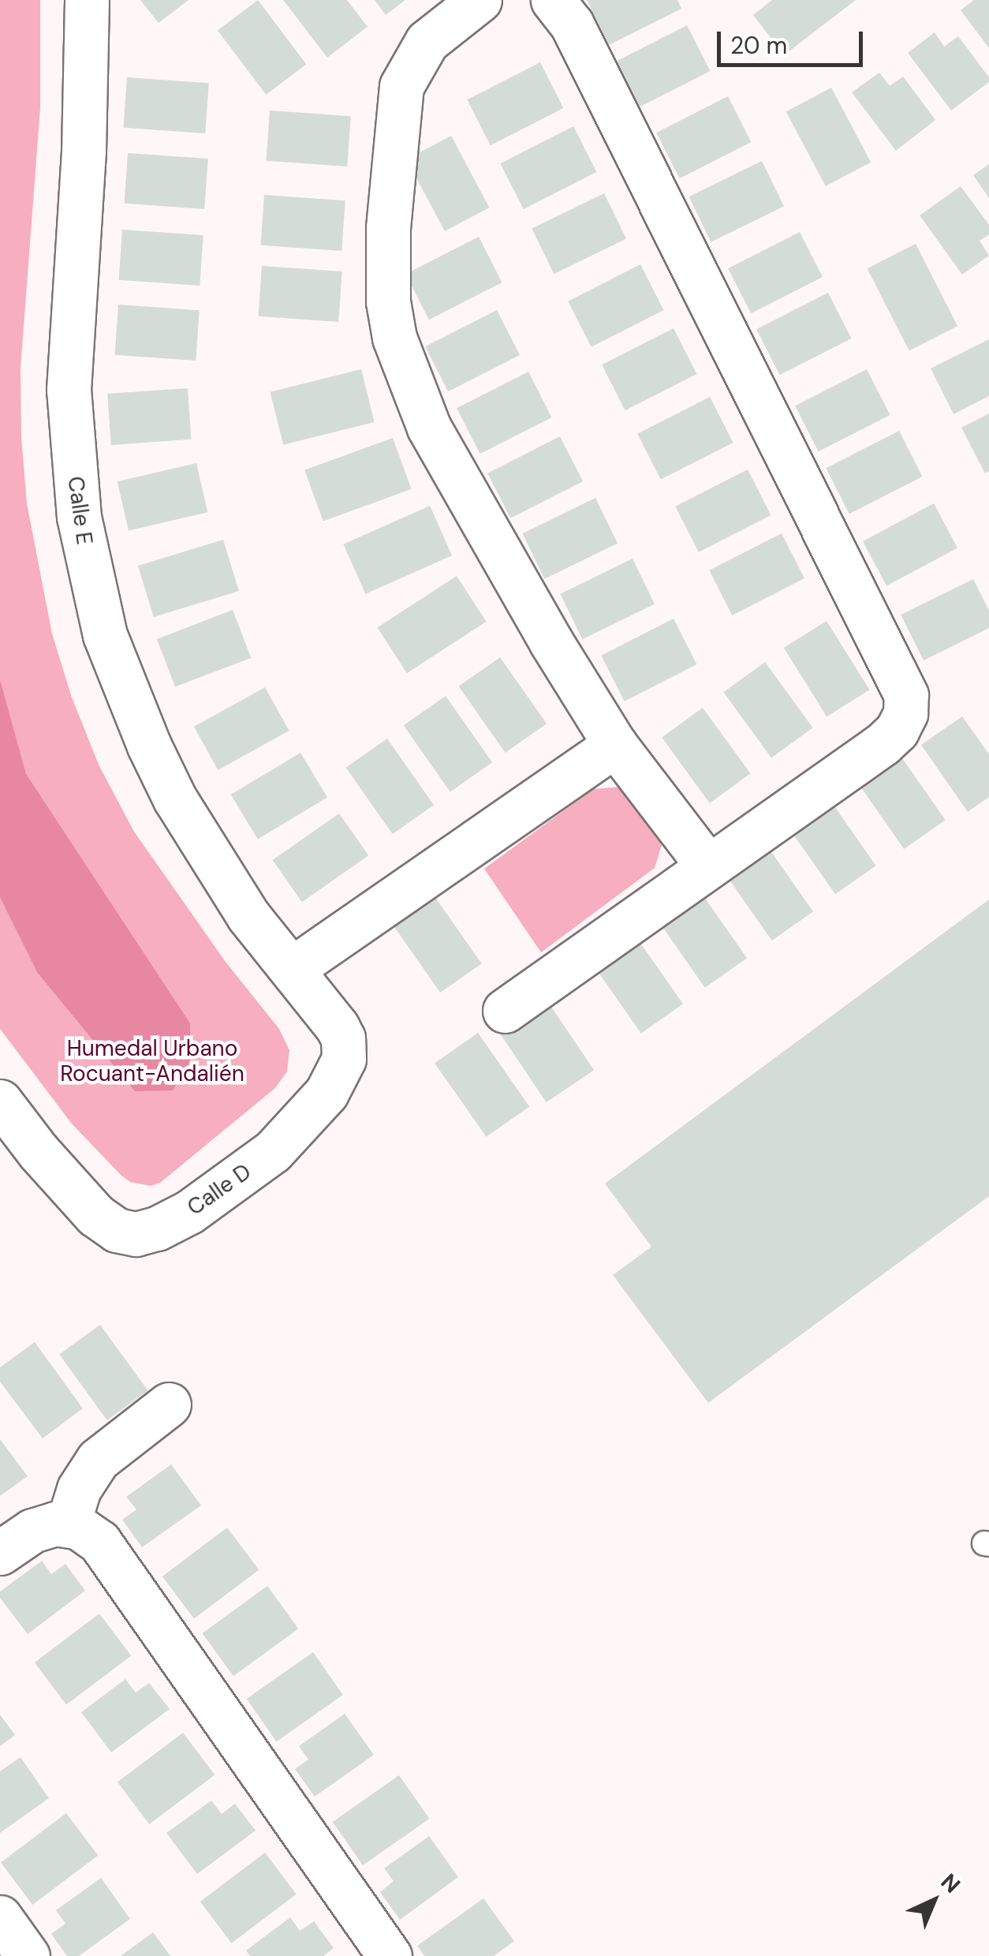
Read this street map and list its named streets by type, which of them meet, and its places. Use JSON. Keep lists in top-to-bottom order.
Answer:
{
  "streets": {
    "street": ["Calle E", "Calle D"]
  },
  "crossings": [
    ["Calle E", "Calle D"]
  ],
  "parks": ["Humedal Urbano Rocuant-Andalién"],
  "scale_bar": "20 m",
  "north": "top right"
}
